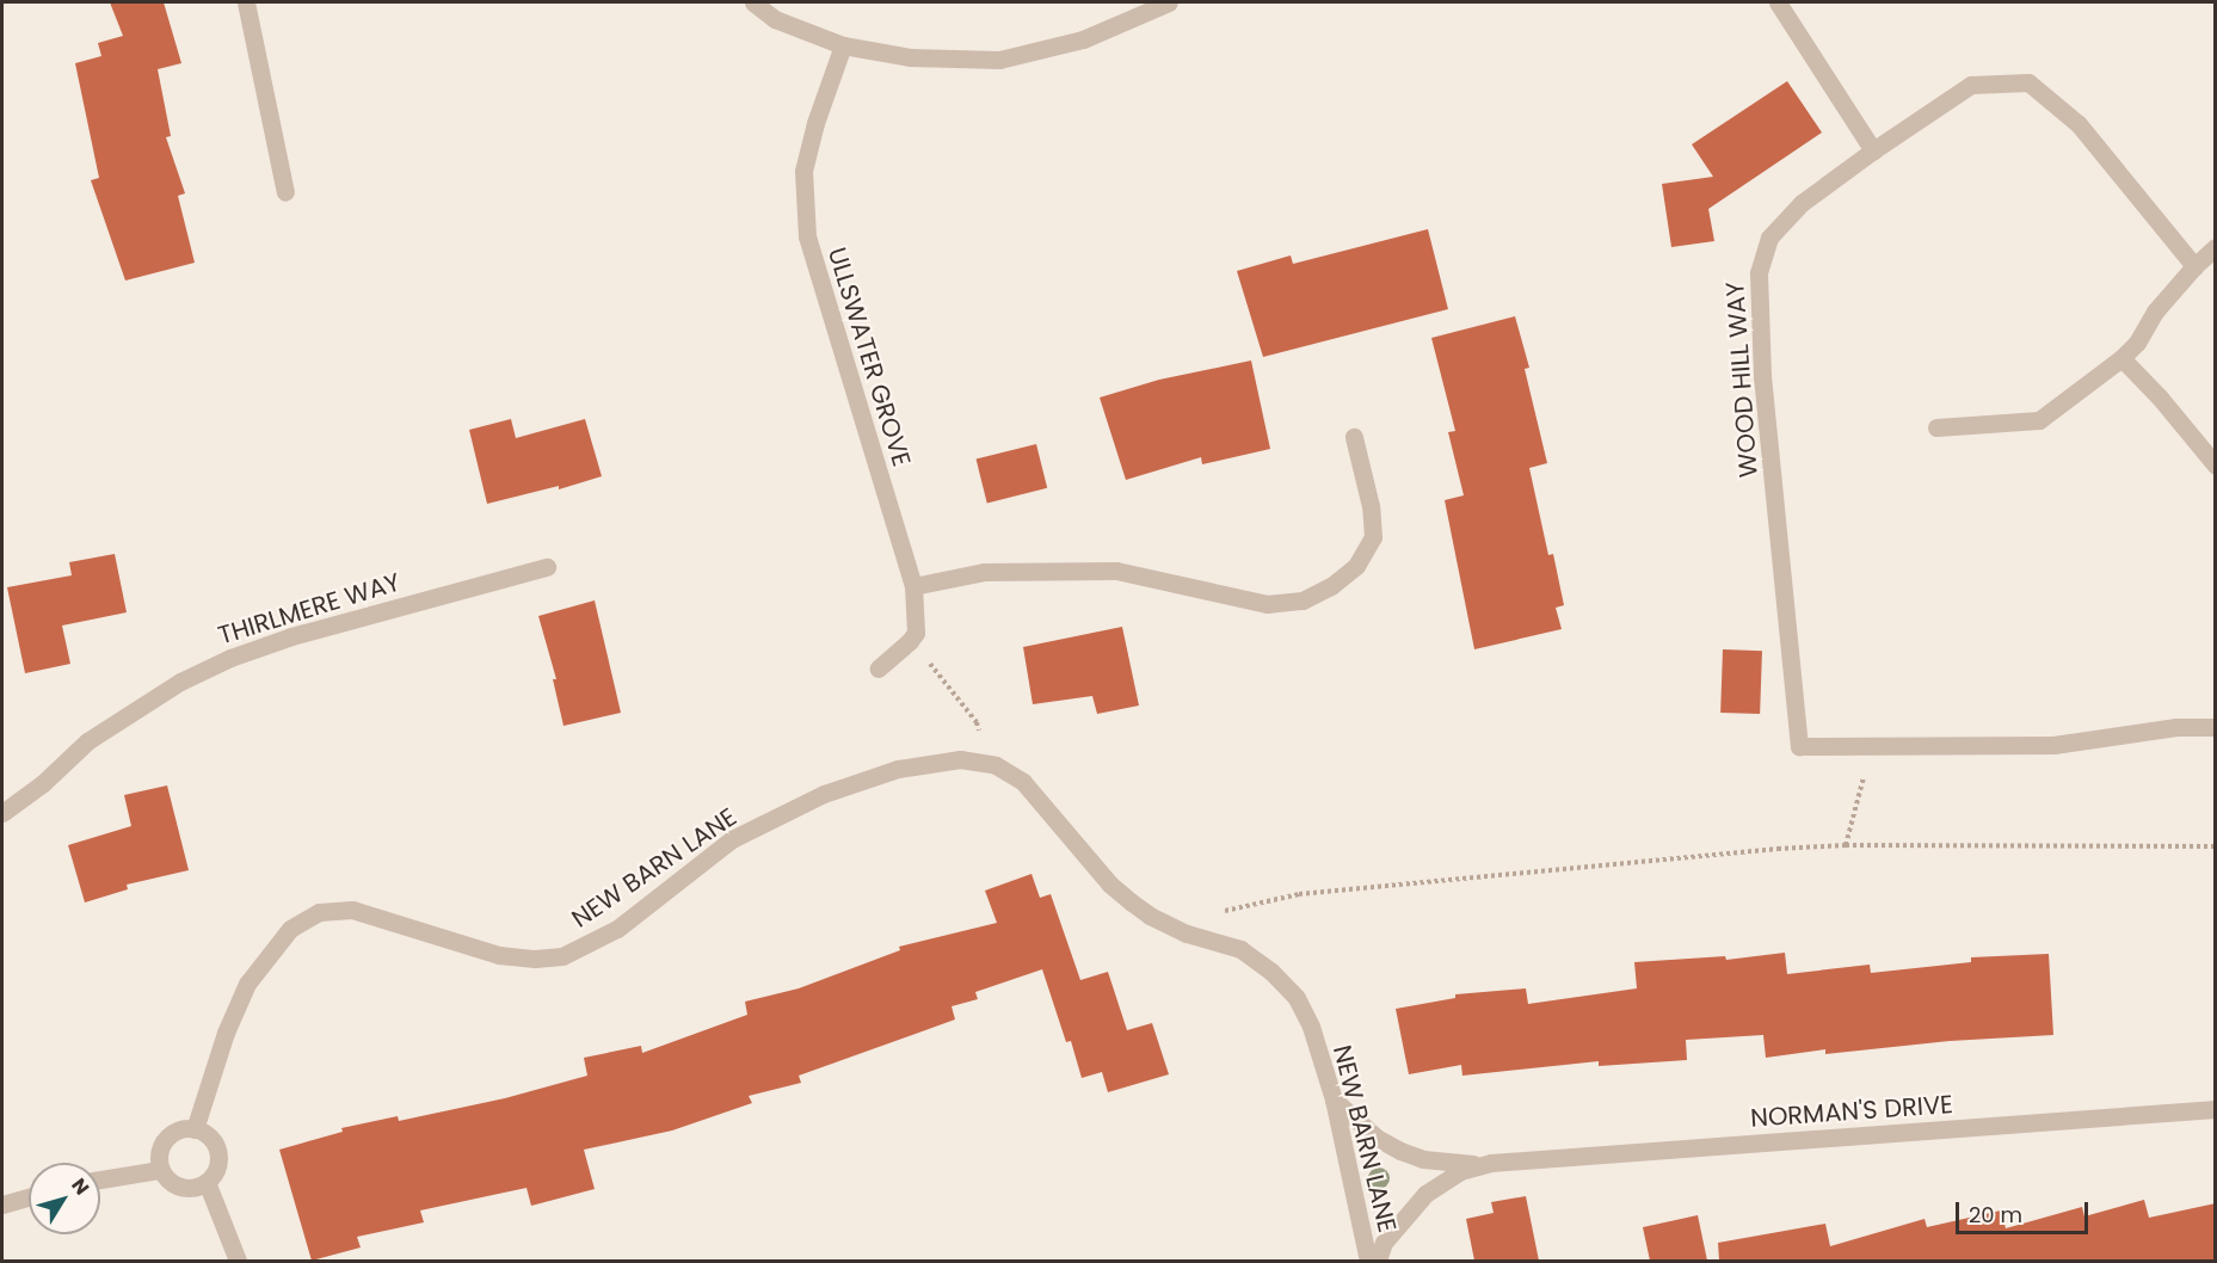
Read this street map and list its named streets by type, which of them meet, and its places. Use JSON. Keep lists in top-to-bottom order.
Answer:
{
  "streets": {
    "street": [
      "ULLSWATER GROVE",
      "WOOD HILL WAY",
      "THIRLMERE WAY",
      "NEW BARN LANE",
      "NORMAN'S DRIVE"
    ]
  },
  "crossings": [
    ["NEW BARN LANE", "NORMAN'S DRIVE"]
  ],
  "scale_bar": "20 m",
  "north": "top right"
}
